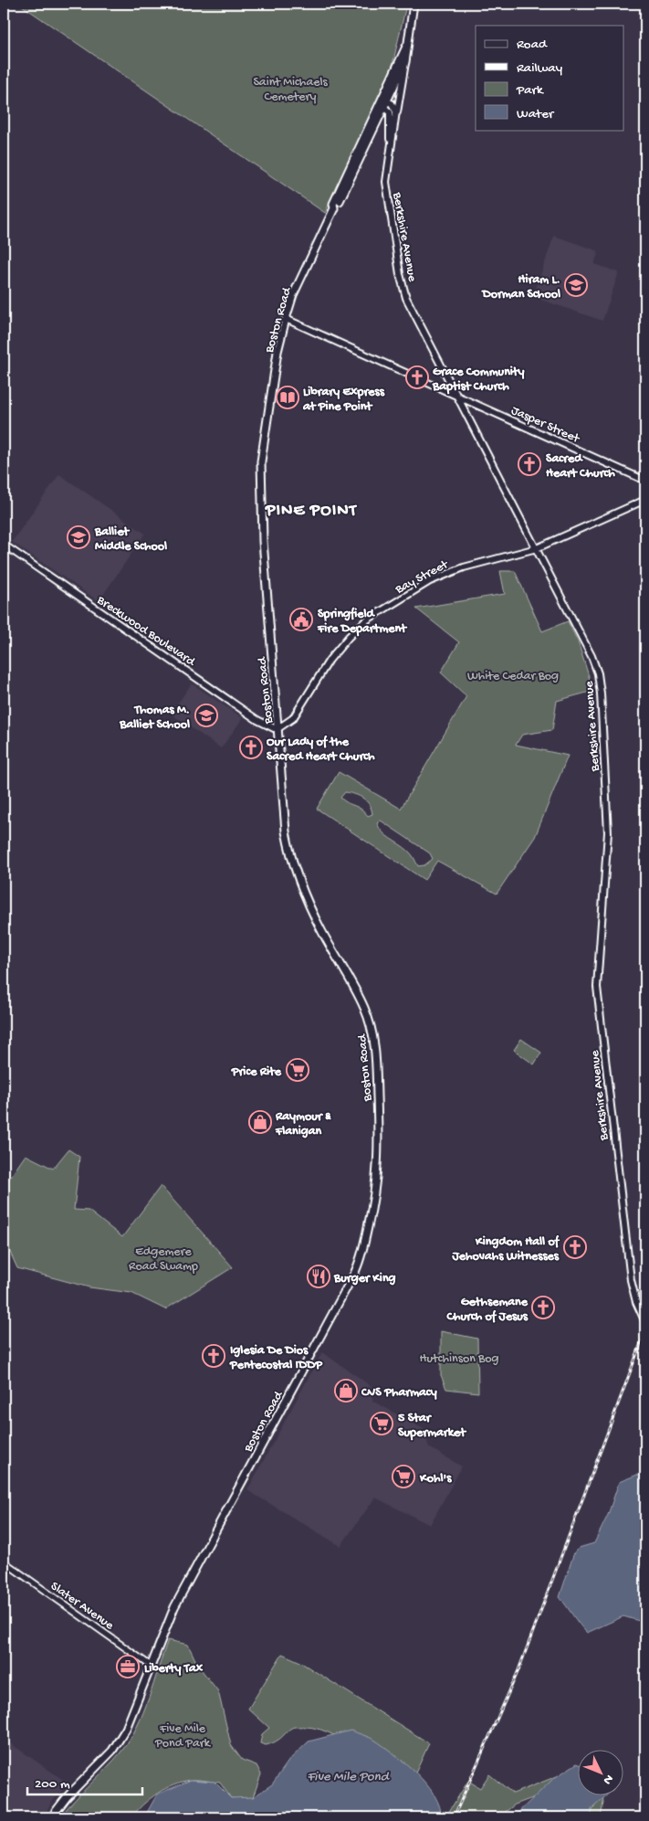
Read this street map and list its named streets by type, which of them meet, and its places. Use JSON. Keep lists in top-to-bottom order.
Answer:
{
  "streets": {
    "main road": [
      "Berkshire Avenue",
      "Boston Road",
      "Jasper Street",
      "Bay Street",
      "Breckwood Boulevard"
    ],
    "street": ["Slater Avenue"]
  },
  "crossings": [
    ["Berkshire Avenue", "Boston Road"],
    ["Berkshire Avenue", "Jasper Street"],
    ["Berkshire Avenue", "Bay Street"],
    ["Boston Road", "Jasper Street"],
    ["Boston Road", "Bay Street"],
    ["Boston Road", "Breckwood Boulevard"],
    ["Boston Road", "Slater Avenue"],
    ["Bay Street", "Breckwood Boulevard"]
  ],
  "districts": ["PINE POINT"],
  "water": ["Five Mile Pond"],
  "parks": [
    "Saint Michaels Cemetery",
    "White Cedar Bog",
    "Edgemere Road Swamp",
    "Hutchinson Bog",
    "Five Mile Pond Park"
  ],
  "places": {
    "school or university": ["Hiram L. Dorman School", "Balliet Middle School", "Thomas M. Balliet School"],
    "church": [
      "Grace Community Baptist Church",
      "Sacred Heart Church",
      "Our Lady of the Sacred Heart Church",
      "Kingdom Hall of Jehovahs Witnesses",
      "Gethsemane Church of Jesus",
      "Iglesia De Dios Pentecostal IDDP"
    ],
    "library": ["Library Express at Pine Point"],
    "public building": ["Springfield Fire Department"],
    "supermarket": ["Price Rite", "5 Star Supermarket", "Kohl's"],
    "shop": ["Raymour & Flanigan", "CVS Pharmacy"],
    "restaurant": ["Burger King"],
    "office": ["Liberty Tax"]
  },
  "legend": [
    "Road",
    "Railway",
    "Park",
    "Water"
  ],
  "scale_bar": "200 m",
  "north": "bottom right"
}
